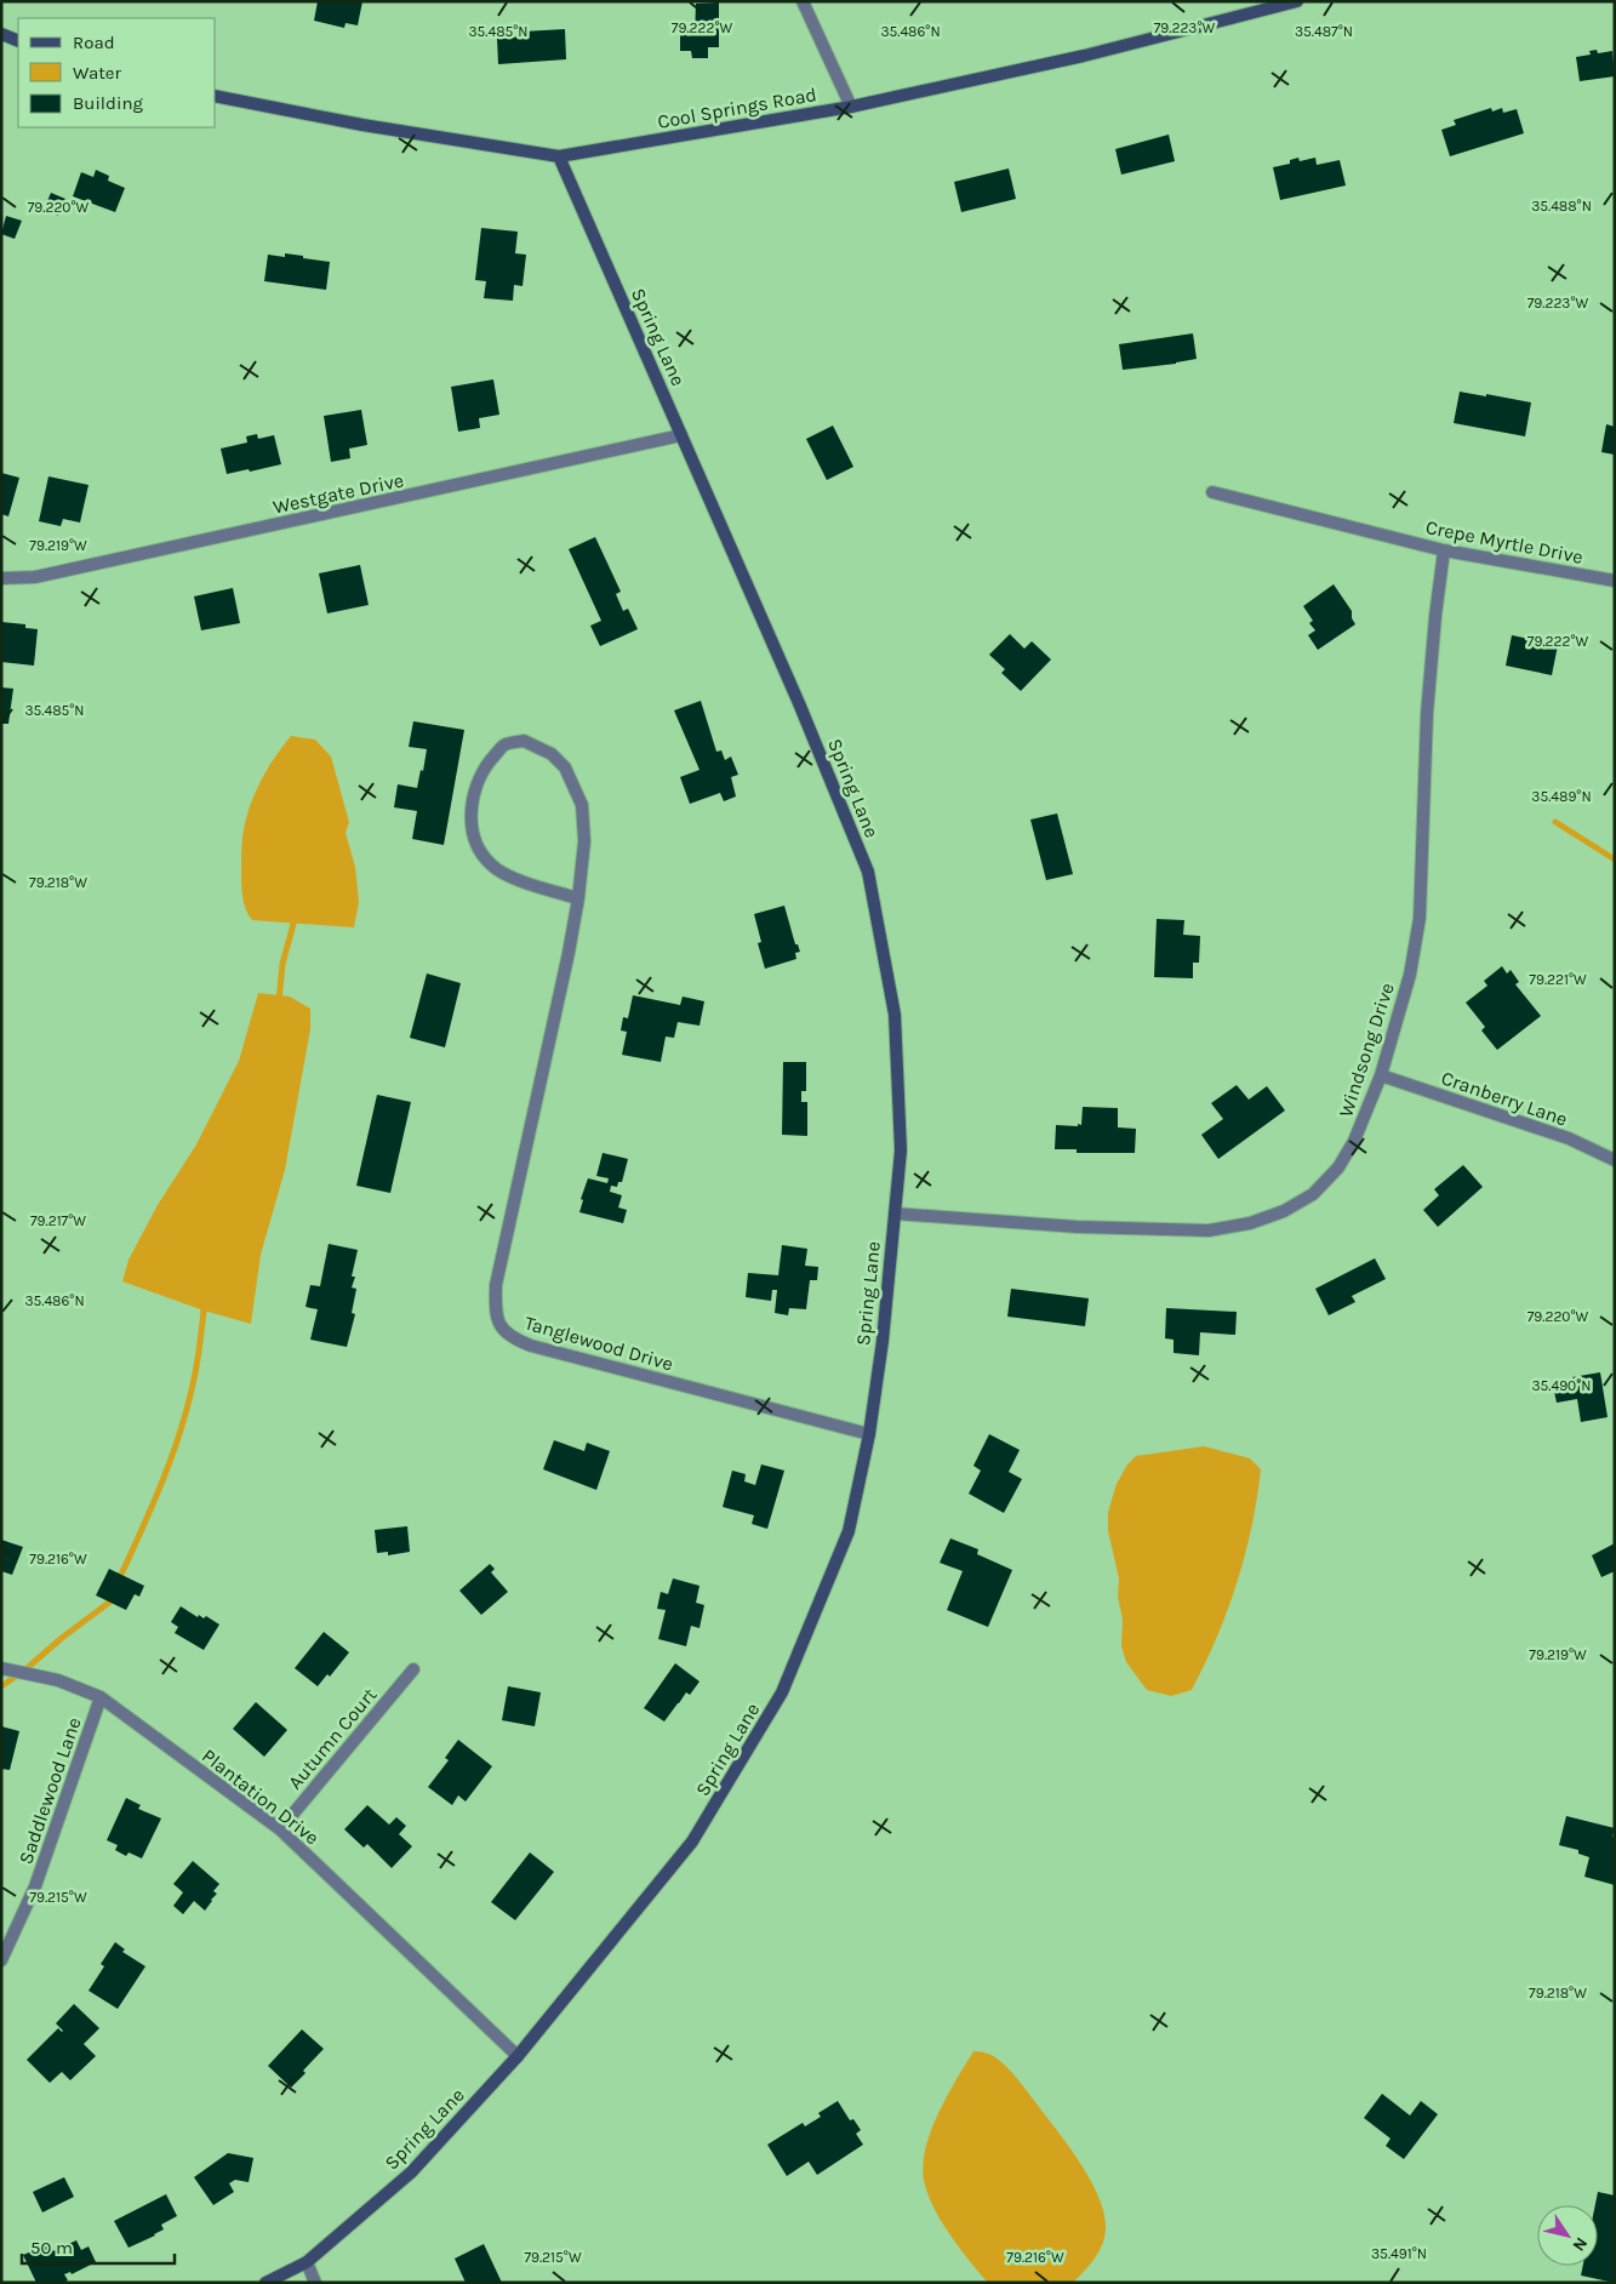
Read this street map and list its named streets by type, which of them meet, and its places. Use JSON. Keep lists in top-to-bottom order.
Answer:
{
  "streets": {
    "street": [
      "Cool Springs Road",
      "Spring Lane",
      "Westgate Drive",
      "Crepe Myrtle Drive",
      "Windsong Drive",
      "Cranberry Lane",
      "Tanglewood Drive",
      "Autumn Court",
      "Saddlewood Lane",
      "Plantation Drive"
    ]
  },
  "crossings": [
    ["Cool Springs Road", "Spring Lane"],
    ["Spring Lane", "Westgate Drive"],
    ["Spring Lane", "Windsong Drive"],
    ["Spring Lane", "Tanglewood Drive"],
    ["Spring Lane", "Plantation Drive"],
    ["Crepe Myrtle Drive", "Windsong Drive"],
    ["Windsong Drive", "Cranberry Lane"],
    ["Autumn Court", "Plantation Drive"],
    ["Saddlewood Lane", "Plantation Drive"]
  ],
  "legend": ["Road", "Water", "Building"],
  "scale_bar": "50 m",
  "north": "bottom right",
  "coordinates": [
    "79.222°W",
    "79.223°W",
    "35.485°N",
    "35.486°N",
    "35.487°N",
    "35.488°N",
    "79.220°W",
    "79.219°W",
    "35.489°N",
    "79.218°W",
    "79.221°W",
    "79.217°W",
    "35.490°N",
    "79.216°W",
    "79.215°W",
    "35.491°N"
  ]
}
